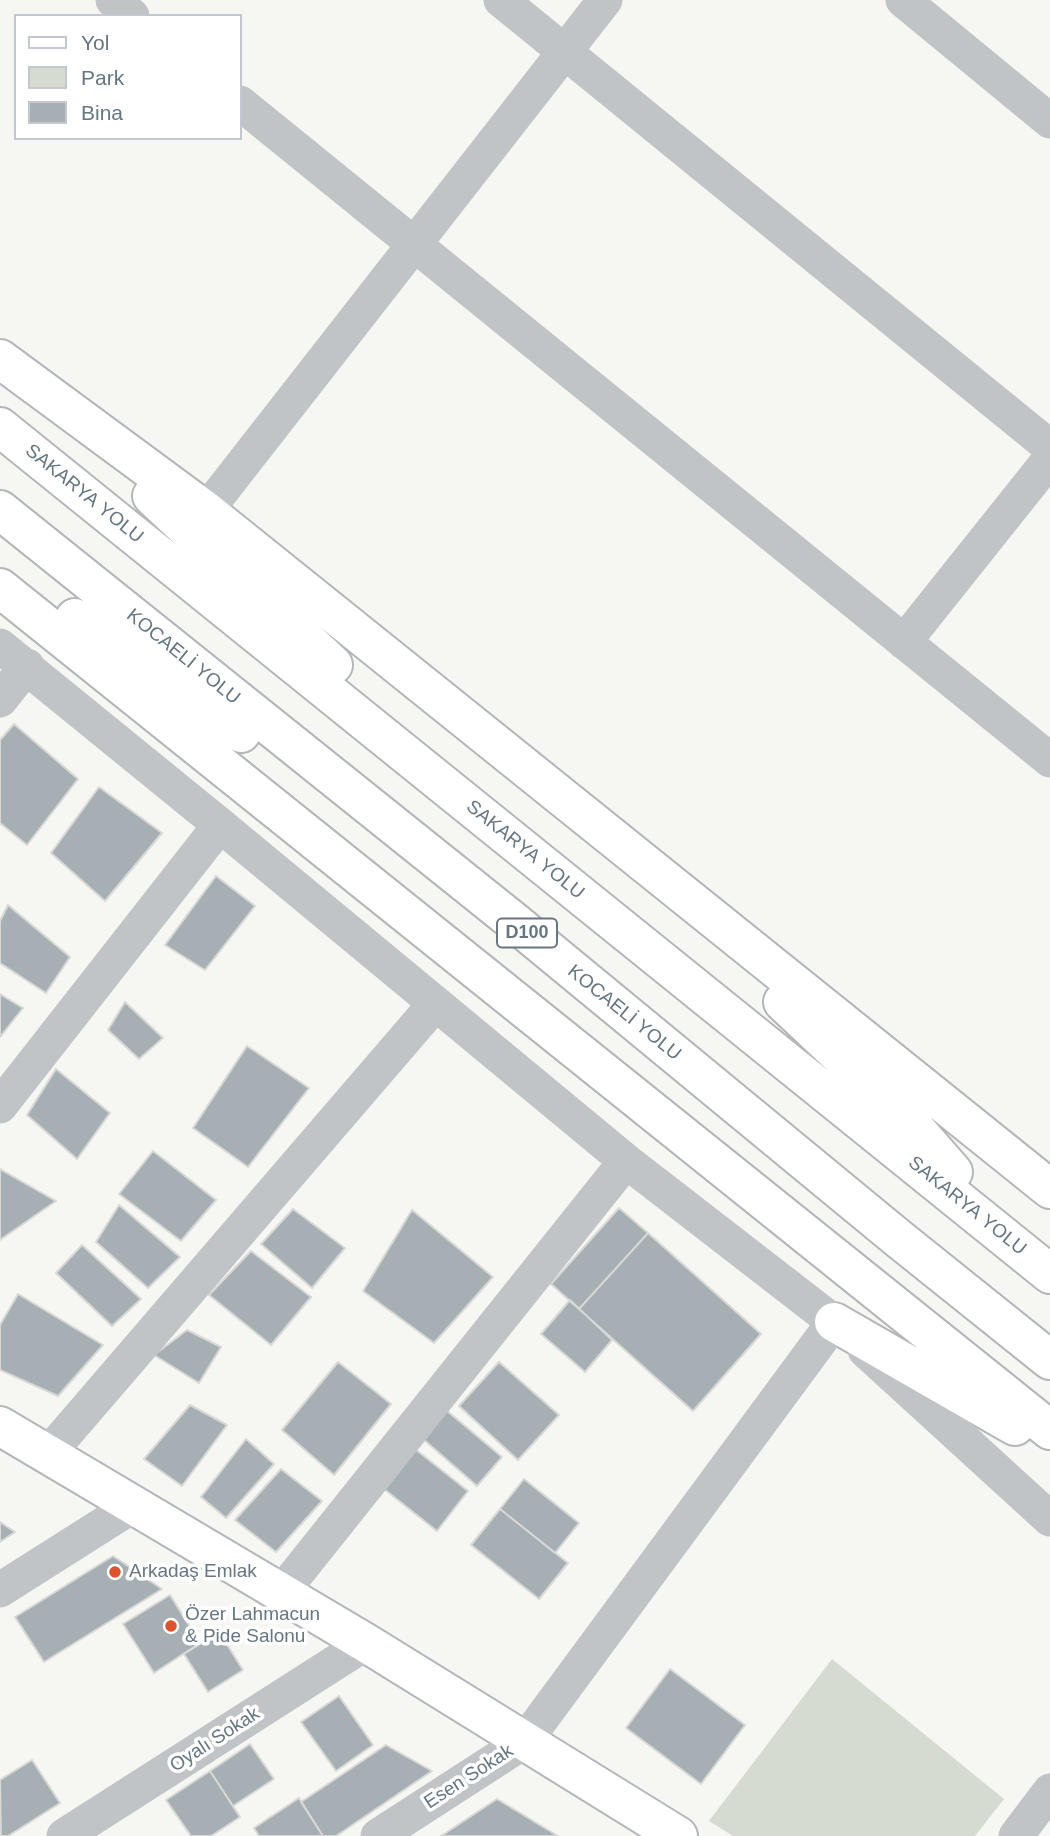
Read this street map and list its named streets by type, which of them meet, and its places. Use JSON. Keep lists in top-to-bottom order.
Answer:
{
  "streets": {
    "main road": ["SAKARYA YOLU", "KOCAELİ YOLU", "D100"],
    "street": ["Oyalı Sokak", "Esen Sokak"]
  },
  "places": ["Arkadaş Emlak", "Özer Lahmacun & Pide Salonu"],
  "legend": ["Yol", "Park", "Bina"]
}
